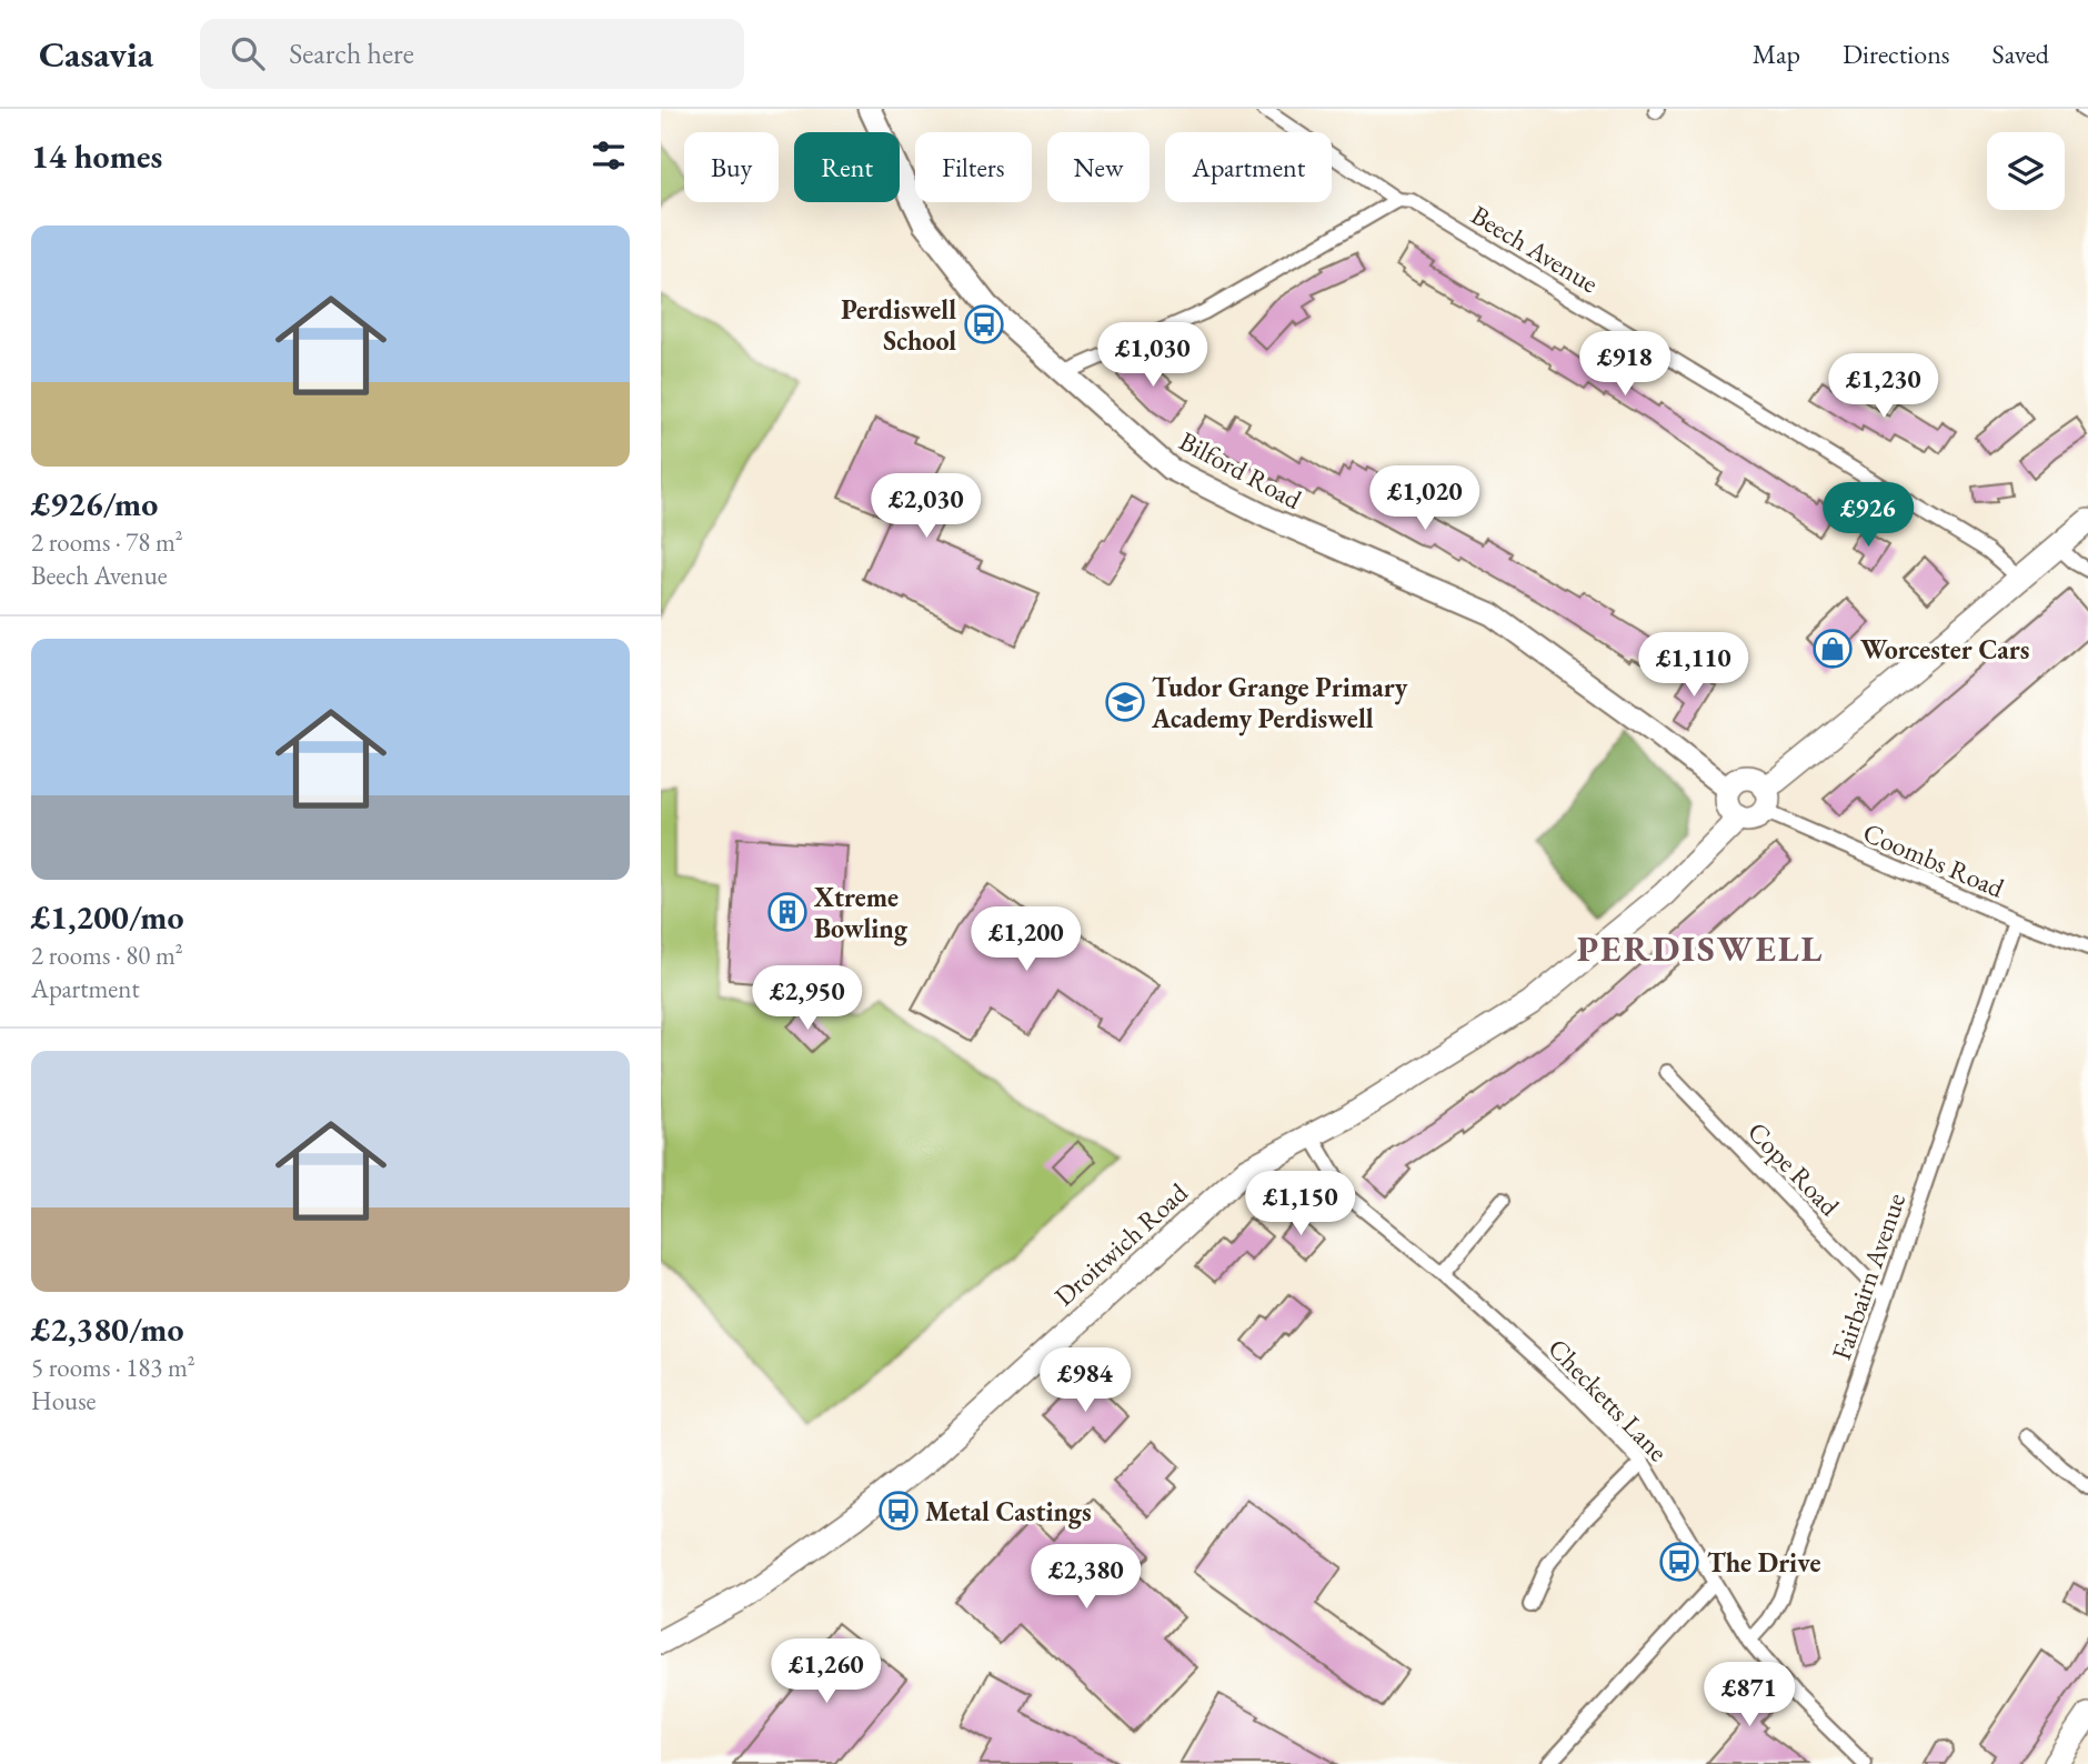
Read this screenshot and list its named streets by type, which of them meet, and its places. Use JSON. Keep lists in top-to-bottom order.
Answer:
{
  "streets": {
    "main road": ["Bilford Road", "Droitwich Road"],
    "street": [
      "Beech Avenue",
      "Coombs Road",
      "Cope Road",
      "Fairbairn Avenue",
      "Checketts Lane"
    ]
  },
  "crossings": [
    ["Bilford Road", "Coombs Road"],
    ["Bilford Road", "Droitwich Road"],
    ["Coombs Road", "Droitwich Road"],
    ["Coombs Road", "Fairbairn Avenue"],
    ["Cope Road", "Fairbairn Avenue"],
    ["Droitwich Road", "Checketts Lane"],
    ["Fairbairn Avenue", "Checketts Lane"]
  ],
  "districts": ["PERDISWELL"],
  "places": {
    "bus stop": ["Perdiswell School", "Metal Castings", "The Drive"],
    "shop": ["Worcester Cars"],
    "school or university": ["Tudor Grange Primary Academy Perdiswell"],
    "building": ["Xtreme Bowling"]
  },
  "page": {
    "header": "Casavia",
    "search": "Search here",
    "nav": ["Map", "Directions", "Saved"],
    "heading": "14 homes",
    "chip": [
      "Buy",
      "Rent",
      "Filters",
      "New",
      "Apartment"
    ],
    "list": [
      {
        "name": "£926/mo",
        "note": "2 rooms · 78 m² · Beech Avenue"
      },
      {
        "name": "£1,200/mo",
        "note": "2 rooms · 80 m² · Apartment"
      },
      {
        "name": "£2,380/mo",
        "note": "5 rooms · 183 m² · House"
      }
    ],
    "price": [
      "£1,030",
      "£918",
      "£1,230",
      "£1,020",
      "£2,030",
      "£926",
      "£1,110",
      "£1,200",
      "£2,950",
      "£1,150",
      "£984",
      "£2,380",
      "£1,260",
      "£871"
    ]
  }
}
